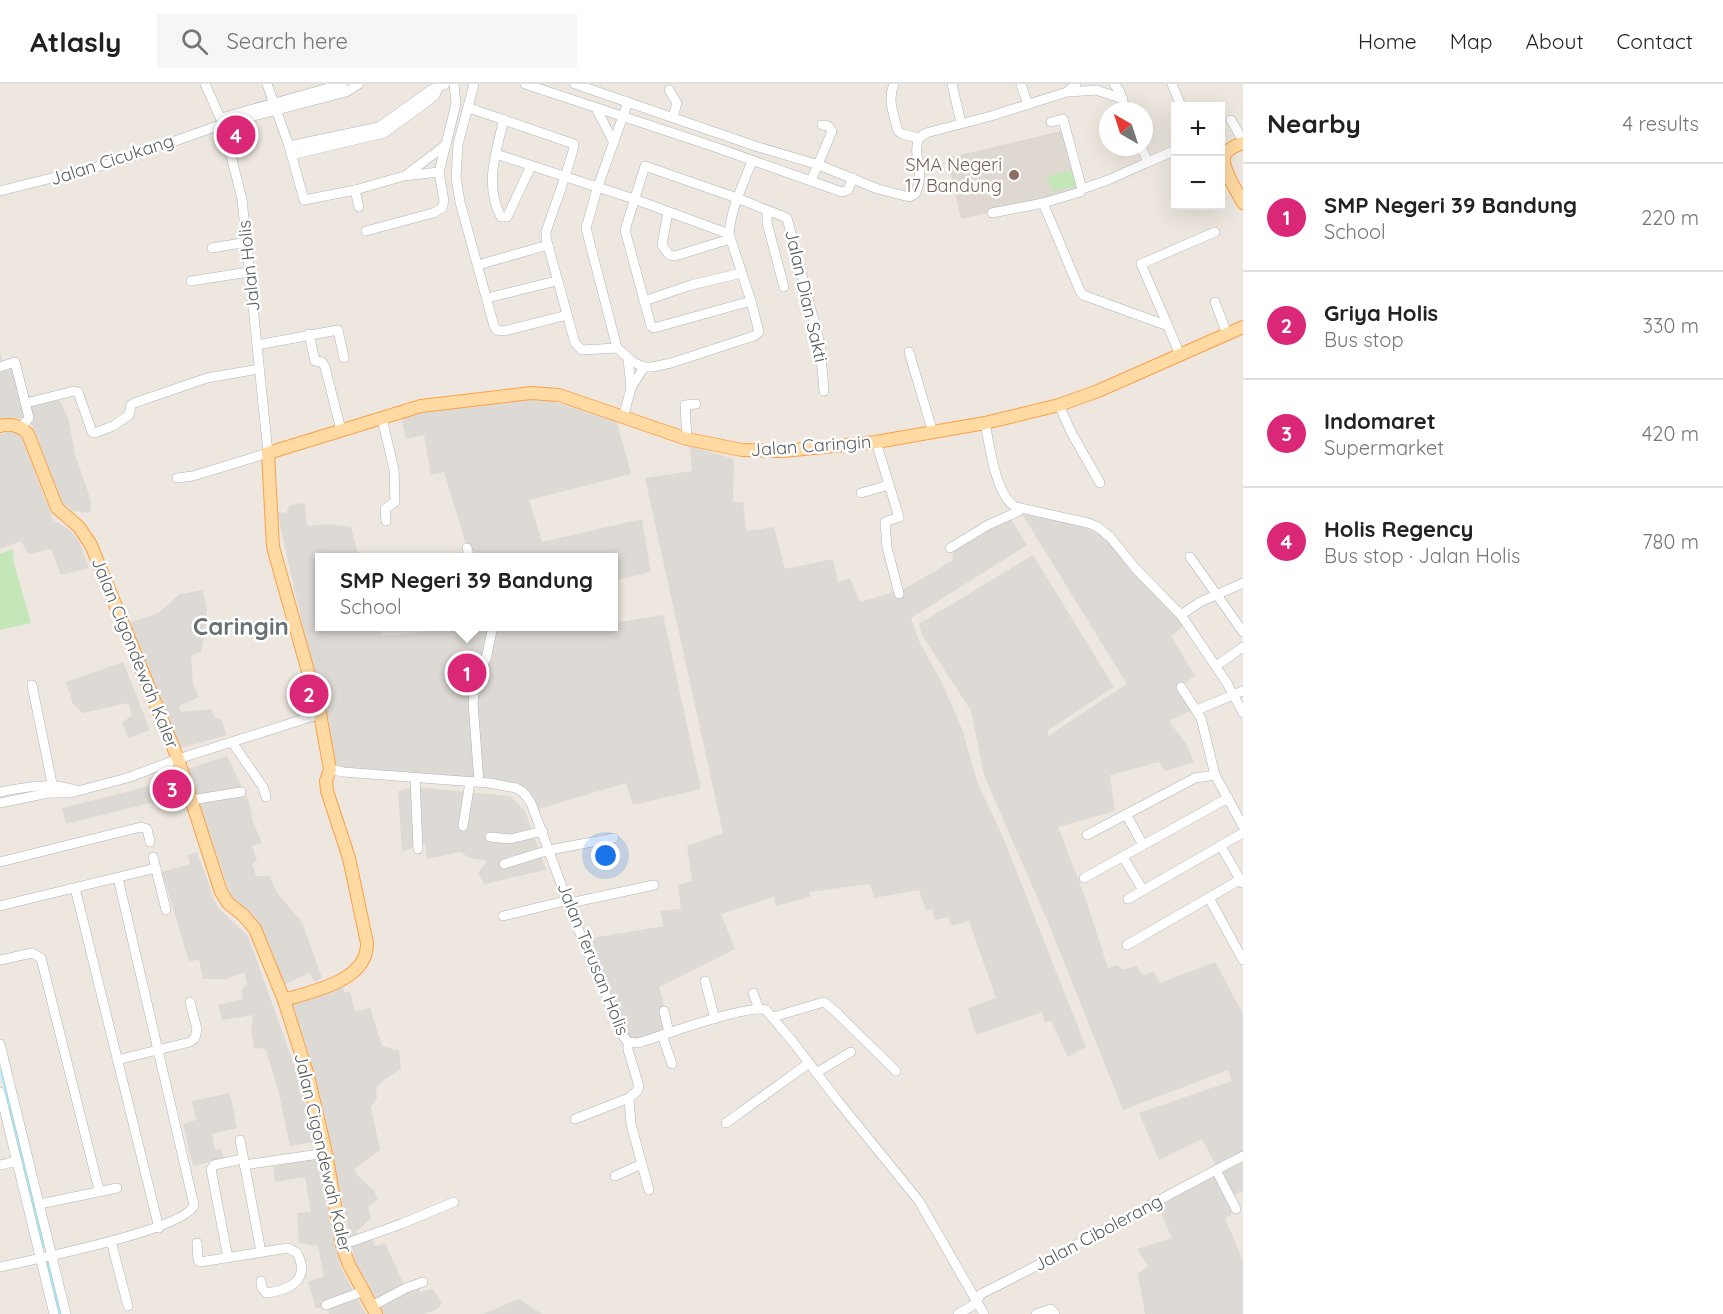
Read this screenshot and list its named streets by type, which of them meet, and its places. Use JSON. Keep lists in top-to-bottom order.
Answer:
{
  "streets": {
    "main road": ["Jalan Caringin", "Jalan Cigondewah Kaler"],
    "street": [
      "Jalan Cicukang",
      "Jalan Holis",
      "Jalan Dian Sakti",
      "Jalan Terusan Holis",
      "Jalan Cibolerang"
    ]
  },
  "crossings": [
    ["Jalan Cicukang", "Jalan Holis"],
    ["Jalan Holis", "Jalan Caringin"]
  ],
  "districts": ["Caringin"],
  "places": ["SMA Negeri 17 Bandung"],
  "north": "top left",
  "page": {
    "header": "Atlasly",
    "search": "Search here",
    "nav": [
      "Home",
      "Map",
      "About",
      "Contact"
    ],
    "heading": ["Nearby", "4 results"],
    "map_buttons": ["+", "−"],
    "pins": [
      "4",
      "1",
      "2",
      "3"
    ],
    "list": [
      {
        "mark": "1",
        "name": "SMP Negeri 39 Bandung",
        "note": "School",
        "value": "220 m"
      },
      {
        "mark": "2",
        "name": "Griya Holis",
        "note": "Bus stop",
        "value": "330 m"
      },
      {
        "mark": "3",
        "name": "Indomaret",
        "note": "Supermarket",
        "value": "420 m"
      },
      {
        "mark": "4",
        "name": "Holis Regency",
        "note": "Bus stop · Jalan Holis",
        "value": "780 m"
      }
    ],
    "popup": ["SMP Negeri 39 Bandung", "School"]
  }
}
